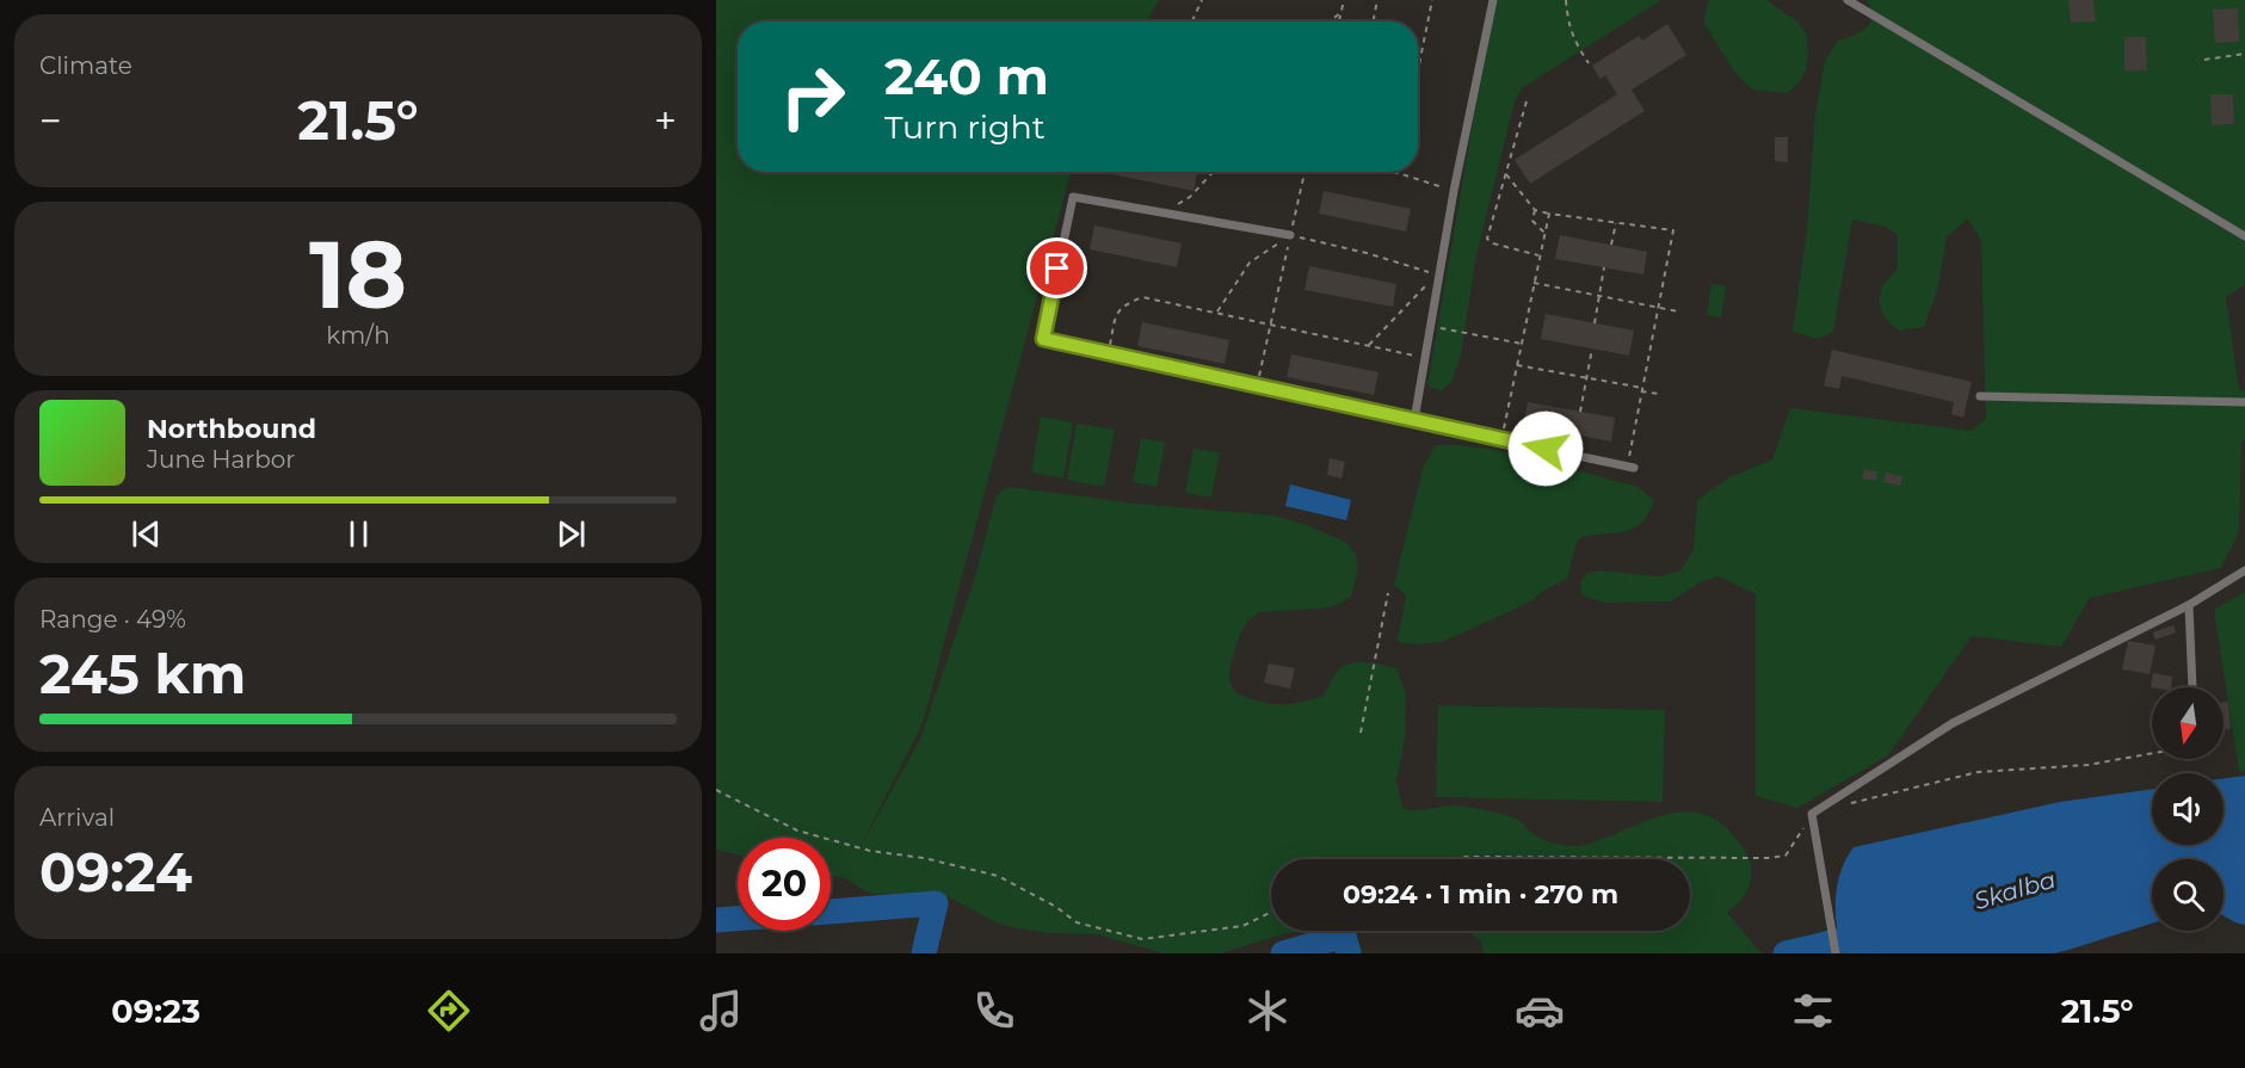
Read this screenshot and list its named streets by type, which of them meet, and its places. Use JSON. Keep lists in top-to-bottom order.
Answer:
{
  "water": ["Skalba"],
  "north": "bottom",
  "page": {
    "tile": [
      "Climate",
      ["18", "km/h"],
      ["Range · 49%", "245 km"],
      ["Arrival", "09:24"]
    ],
    "turn": ["240 m", "Turn right"],
    "heat": ["−", "21.5°", "+"],
    "song": ["Northbound", "June Harbor"],
    "limit": "20",
    "trip": "09:24 · 1 min · 270 m",
    "tabs": ["09:23", "21.5°"]
  }
}
